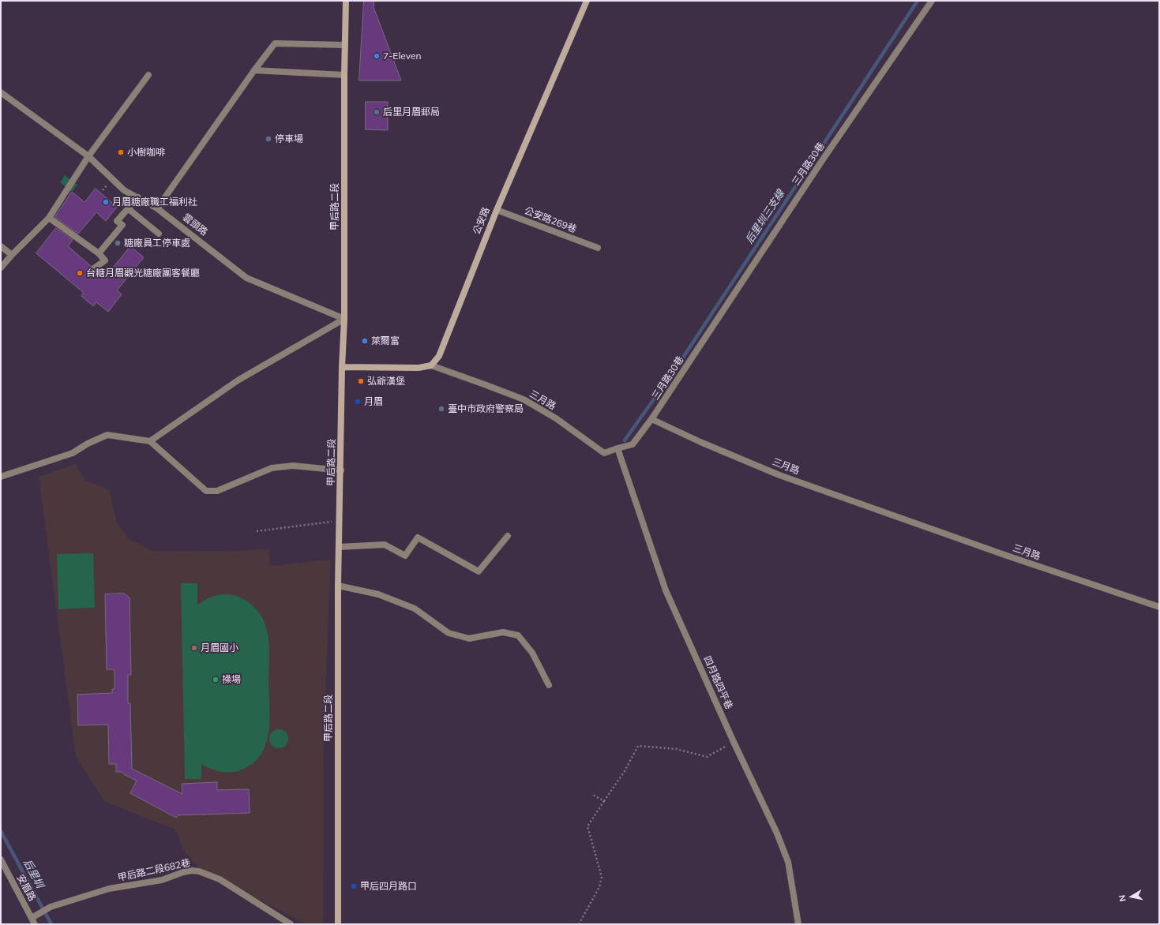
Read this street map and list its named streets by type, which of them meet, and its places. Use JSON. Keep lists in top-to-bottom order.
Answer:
{
  "streets": {
    "main road": ["甲后路二段", "公安路"],
    "street": [
      "三月路30巷",
      "公安路269巷",
      "雲頭路",
      "三月路",
      "四月路四平巷",
      "甲后路二段682巷",
      "安眉路"
    ]
  },
  "crossings": [
    ["三月路30巷", "三月路"],
    ["甲后路二段", "雲頭路"],
    ["公安路269巷", "公安路"],
    ["公安路", "三月路"],
    ["三月路", "四月路四平巷"],
    ["甲后路二段682巷", "安眉路"]
  ],
  "water": ["后里圳三支線", "后里圳"],
  "places": [
    "7-Eleven",
    "后里月眉郵局",
    "停車場",
    "小樹咖啡",
    "月眉糖廠職工福利社",
    "糖廠員工停車處",
    "台糖月眉觀光糖廠團客餐廳",
    "萊爾富",
    "弘爺漢堡",
    "月眉",
    "臺中市政府警察局",
    "月眉國小",
    "操場",
    "甲后四月路口"
  ],
  "north": "left"
}
